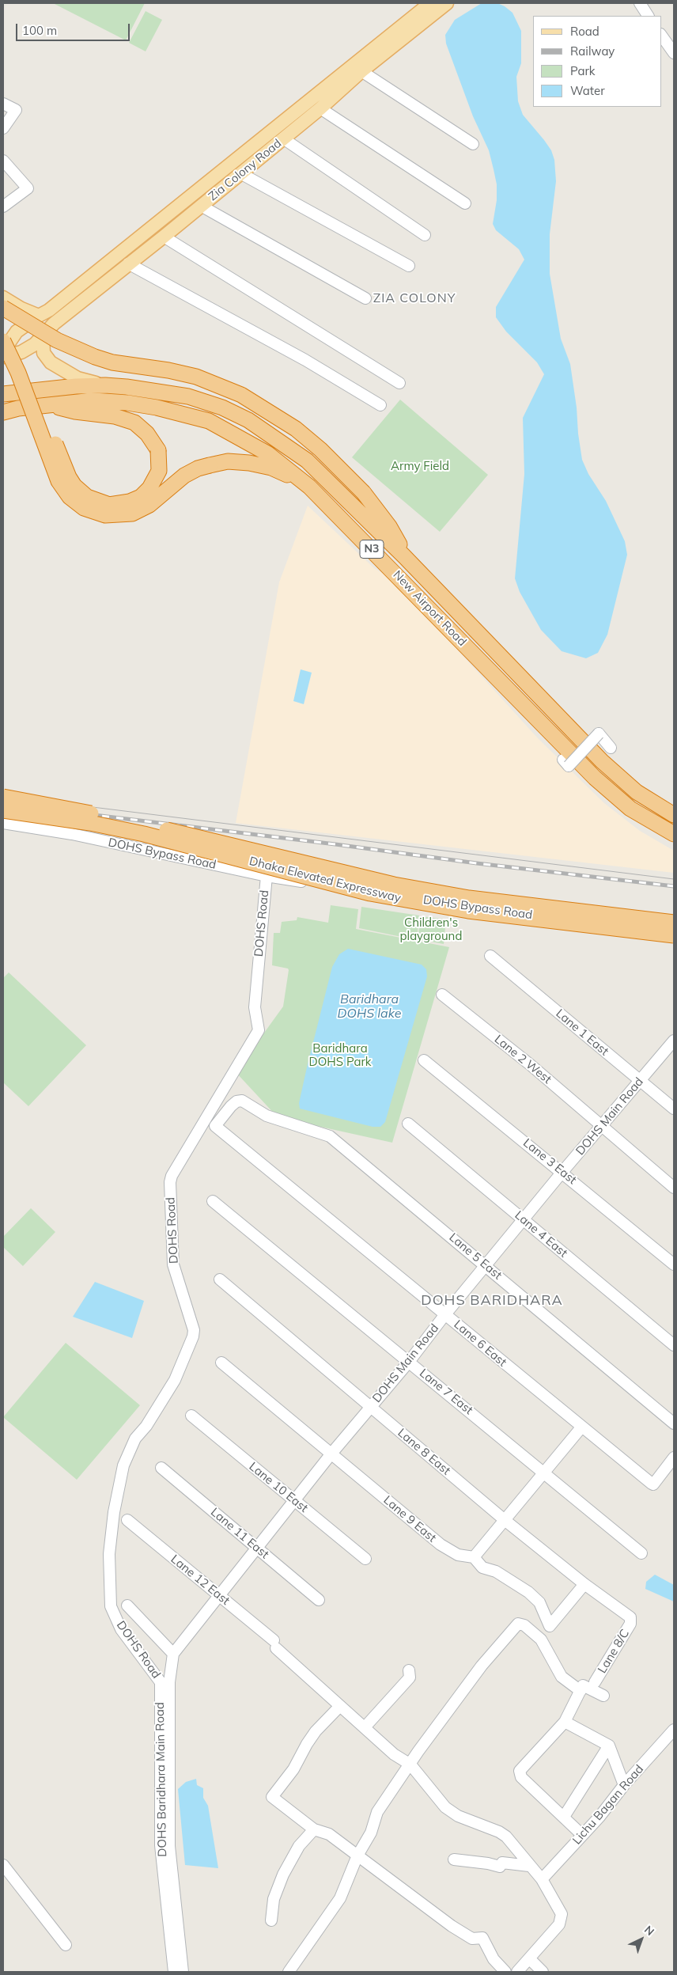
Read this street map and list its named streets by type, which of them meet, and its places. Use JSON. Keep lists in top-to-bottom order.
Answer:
{
  "streets": {
    "highway": ["N3", "New Airport Road", "Dhaka Elevated Expressway"],
    "main road": ["Zia Colony Road"],
    "street": [
      "DOHS Bypass Road",
      "DOHS Road",
      "Lane 1 East",
      "Lane 2 West",
      "DOHS Main Road",
      "Lane 3 East",
      "Lane 4 East",
      "Lane 5 East",
      "Lane 6 East",
      "Lane 7 East",
      "Lane 8 East",
      "Lane 10 East",
      "Lane 9 East",
      "Lane 11 East",
      "Lane 12 East",
      "Lane 8/C",
      "DOHS Baridhara Main Road",
      "Lichu Bagan Road"
    ]
  },
  "crossings": [
    ["DOHS Bypass Road", "Dhaka Elevated Expressway"],
    ["DOHS Bypass Road", "DOHS Road"],
    ["DOHS Road", "DOHS Baridhara Main Road"],
    ["Lane 1 East", "DOHS Main Road"],
    ["Lane 2 West", "DOHS Main Road"],
    ["DOHS Main Road", "Lane 3 East"],
    ["DOHS Main Road", "Lane 4 East"],
    ["DOHS Main Road", "Lane 5 East"],
    ["DOHS Main Road", "Lane 6 East"],
    ["DOHS Main Road", "Lane 7 East"],
    ["DOHS Main Road", "Lane 8 East"],
    ["DOHS Main Road", "Lane 10 East"],
    ["DOHS Main Road", "Lane 9 East"],
    ["DOHS Main Road", "Lane 11 East"],
    ["DOHS Main Road", "Lane 12 East"],
    ["Lane 5 East", "Lane 6 East"],
    ["Lane 8 East", "Lane 8/C"],
    ["Lane 12 East", "Lichu Bagan Road"]
  ],
  "districts": ["ZIA COLONY", "DOHS BARIDHARA"],
  "water": ["Baridhara DOHS lake"],
  "parks": ["Army Field", "Children's playground", "Baridhara DOHS Park"],
  "legend": [
    "Road",
    "Railway",
    "Park",
    "Water"
  ],
  "scale_bar": "100 m",
  "north": "top right"
}
